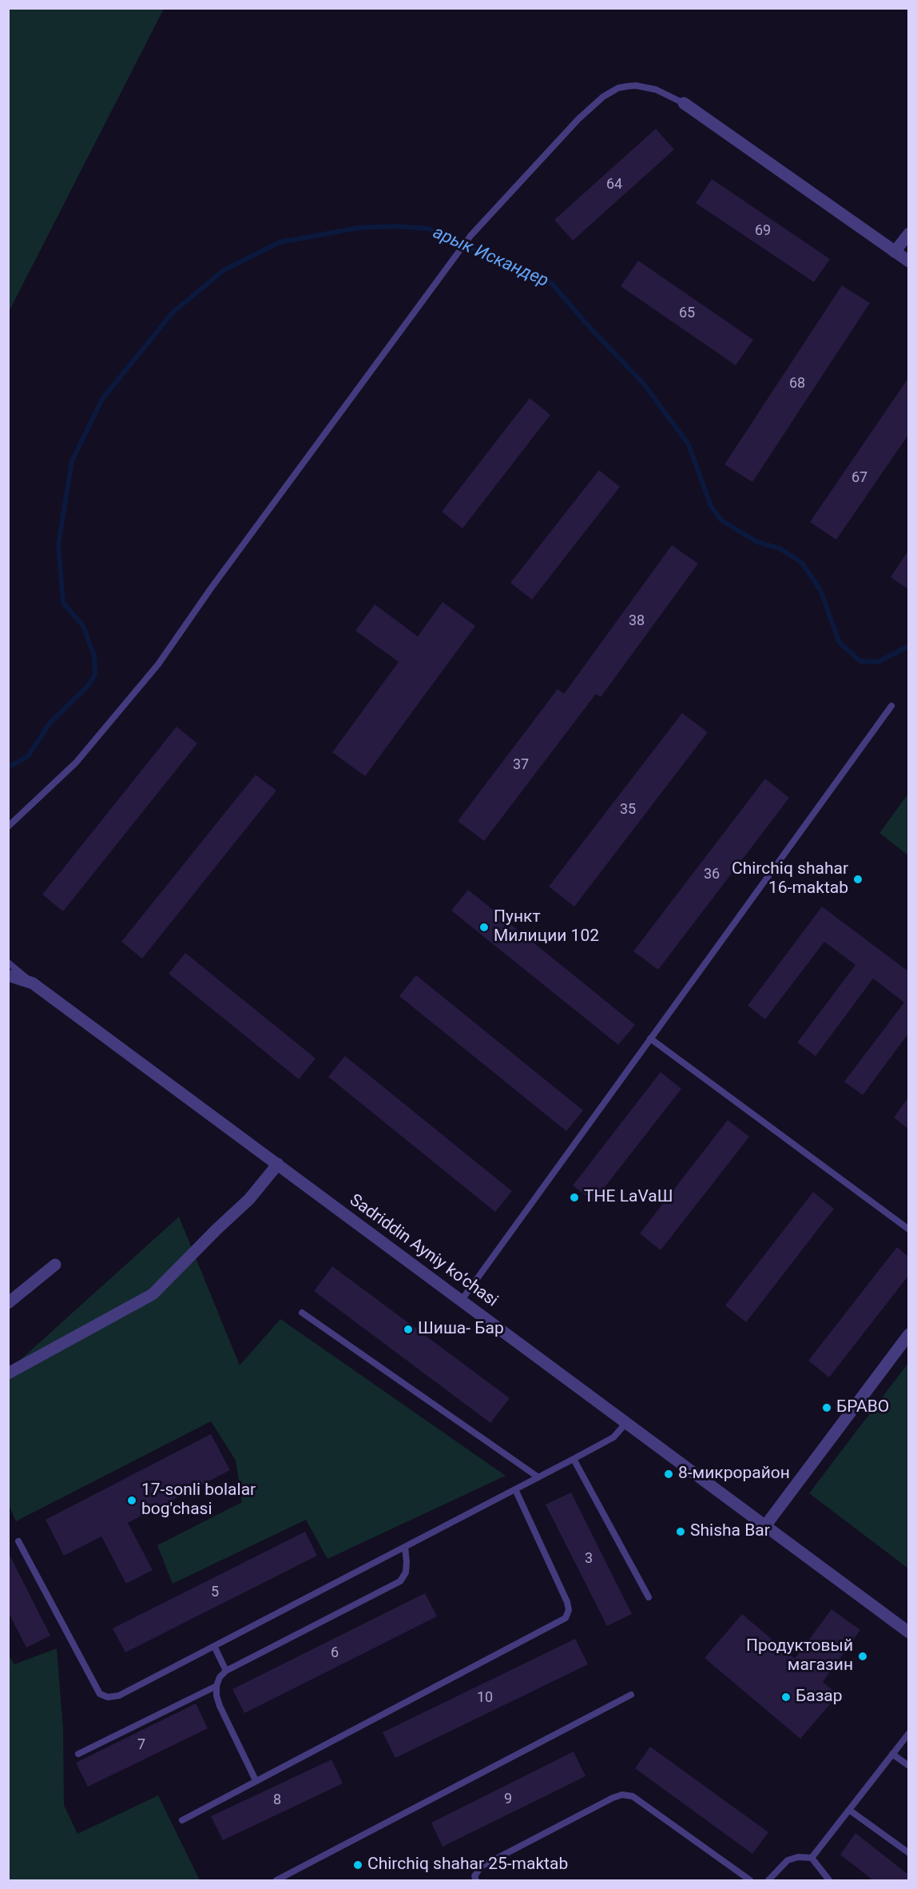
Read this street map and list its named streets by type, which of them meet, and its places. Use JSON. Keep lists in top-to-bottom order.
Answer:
{
  "streets": {
    "street": ["Sadriddin Ayniy ko‘chasi"]
  },
  "water": ["арык Искандер"],
  "places": [
    "Chirchiq shahar 16-maktab",
    "Пункт Милиции 102",
    "THE LaVaШ",
    "Шиша- Бар",
    "БРАВО",
    "8-микрорайон",
    "17-sonli bolalar bog'chasi",
    "Shisha Bar",
    "Продуктовый магазин",
    "Базар",
    "Chirchiq shahar 25-maktab"
  ],
  "house_numbers": [
    "64",
    "69",
    "65",
    "68",
    "67",
    "38",
    "37",
    "35",
    "36",
    "3",
    "5",
    "6",
    "10",
    "7",
    "9",
    "8"
  ]
}
